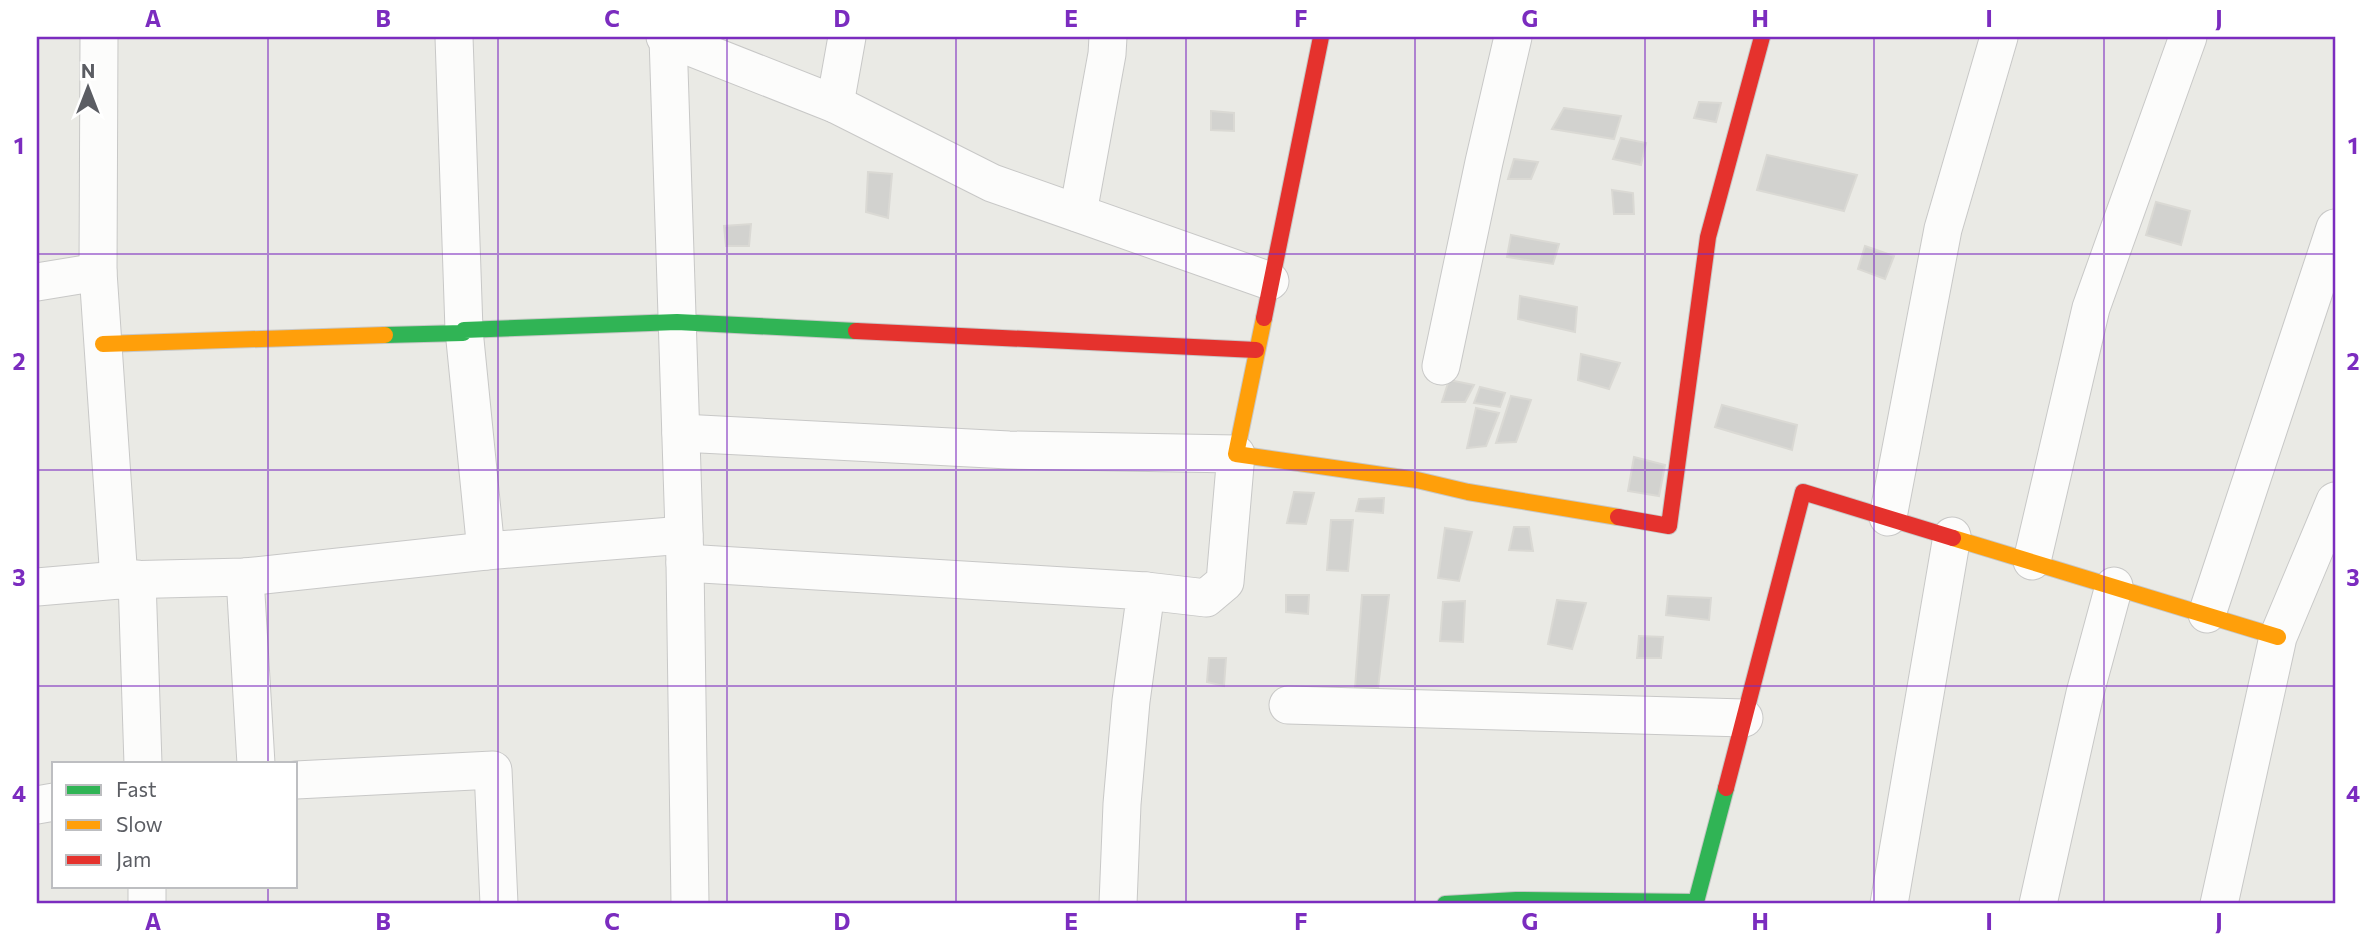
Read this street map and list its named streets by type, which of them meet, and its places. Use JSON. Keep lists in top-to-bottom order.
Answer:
{
  "legend": ["Fast", "Slow", "Jam"],
  "north": "top",
  "grid": {
    "columns": [
      "A",
      "B",
      "C",
      "D",
      "E",
      "F",
      "G",
      "H",
      "I",
      "J"
    ],
    "rows": [
      "1",
      "2",
      "3",
      "4"
    ]
  }
}
